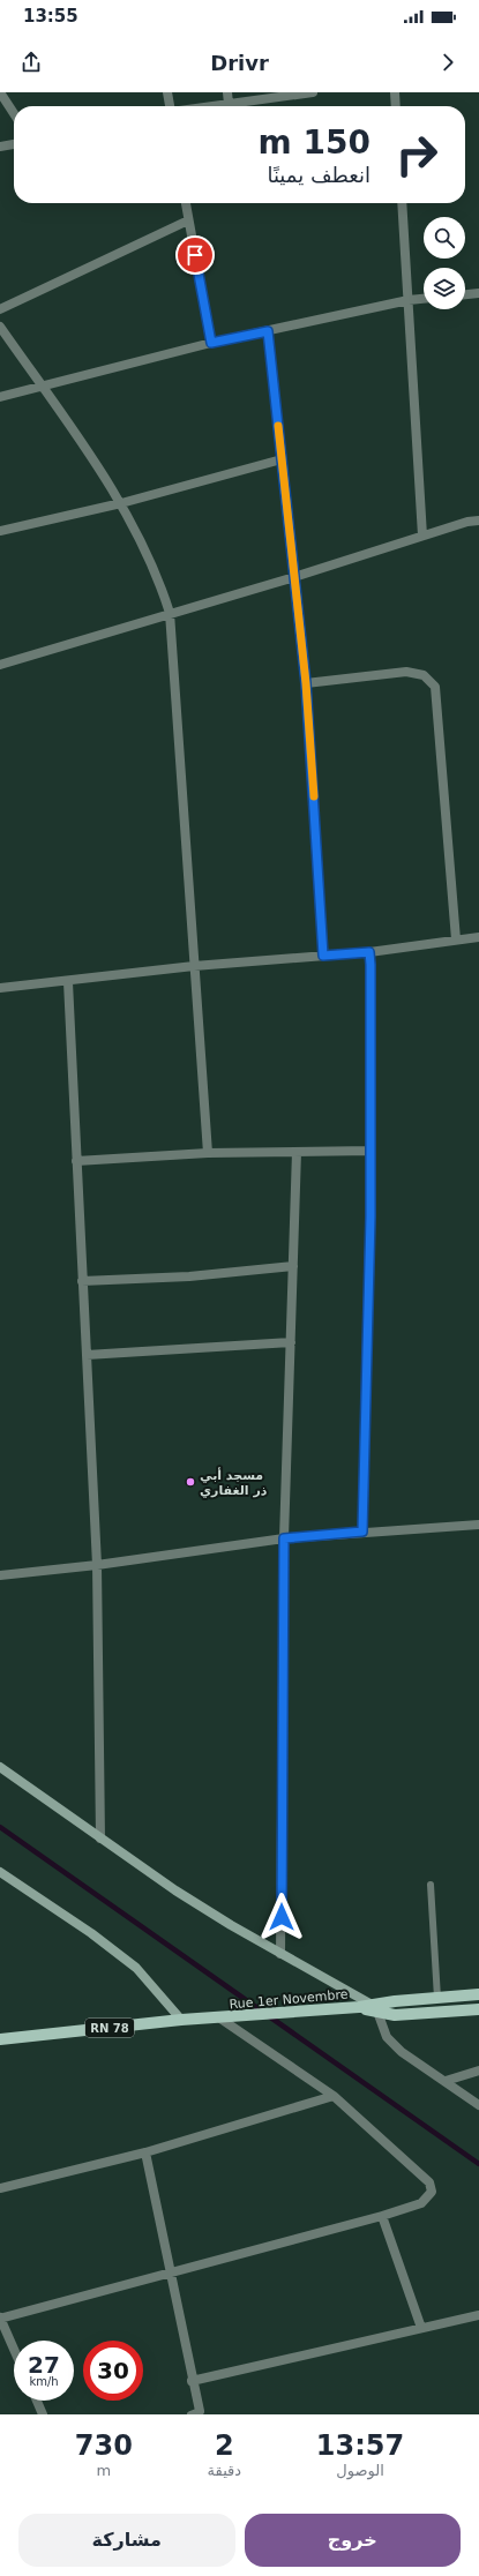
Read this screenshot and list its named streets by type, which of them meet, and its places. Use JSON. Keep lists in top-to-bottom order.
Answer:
{
  "streets": {
    "main road": ["Rue 1er Novembre", "RN 78"]
  },
  "crossings": [
    ["Rue 1er Novembre", "RN 78"]
  ],
  "places": ["مسجد أبي ذر الغفاري"],
  "page": {
    "status": "13:55",
    "header": "Drivr",
    "turn": ["150 m", "انعطف يمينًا"],
    "speed": "27 km/h",
    "limit": "30",
    "eta": [
      "13:57",
      "الوصول",
      "2",
      "دقيقة",
      "730",
      "m"
    ],
    "buttons": ["خروج", "مشاركة"]
  }
}
